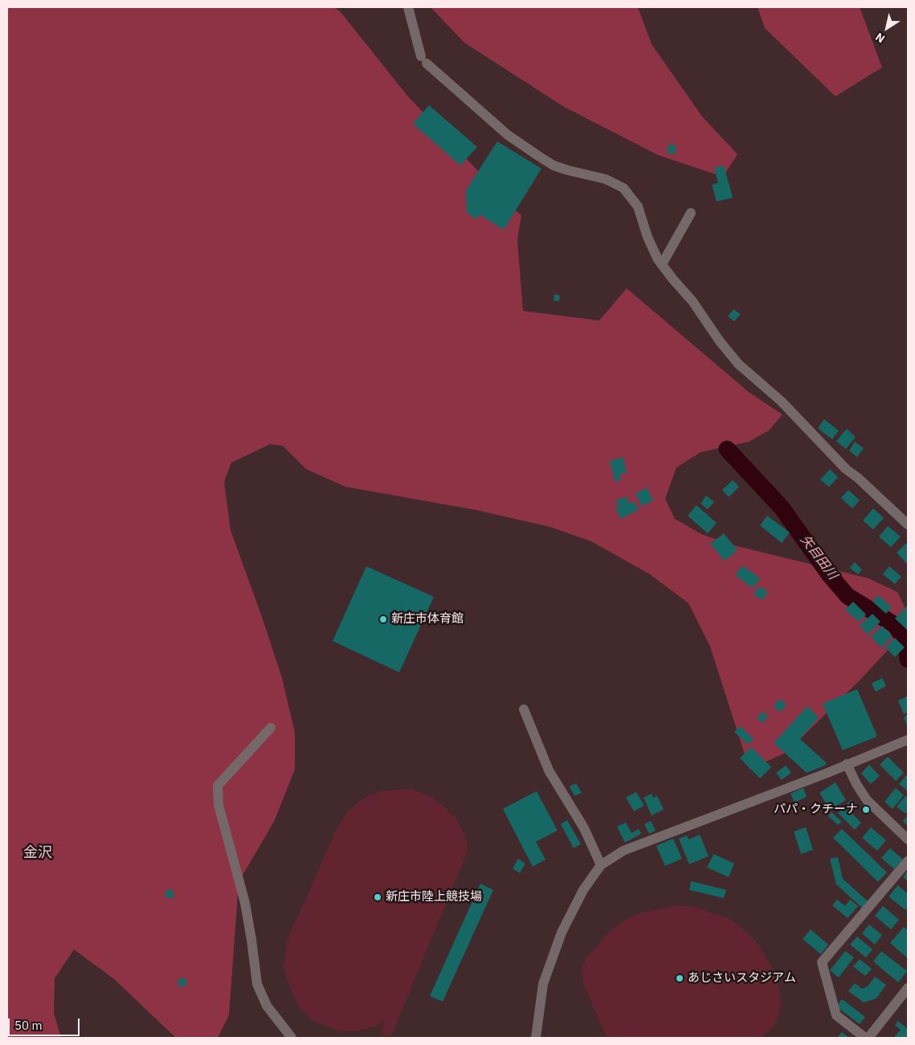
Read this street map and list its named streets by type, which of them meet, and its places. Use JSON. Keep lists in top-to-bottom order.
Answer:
{
  "districts": ["金沢"],
  "water": ["矢目田川"],
  "places": [
    "新庄市体育館",
    "パパ・クチーナ",
    "新庄市陸上競技場",
    "あじさいスタジアム"
  ],
  "scale_bar": "50 m",
  "north": "bottom left"
}
